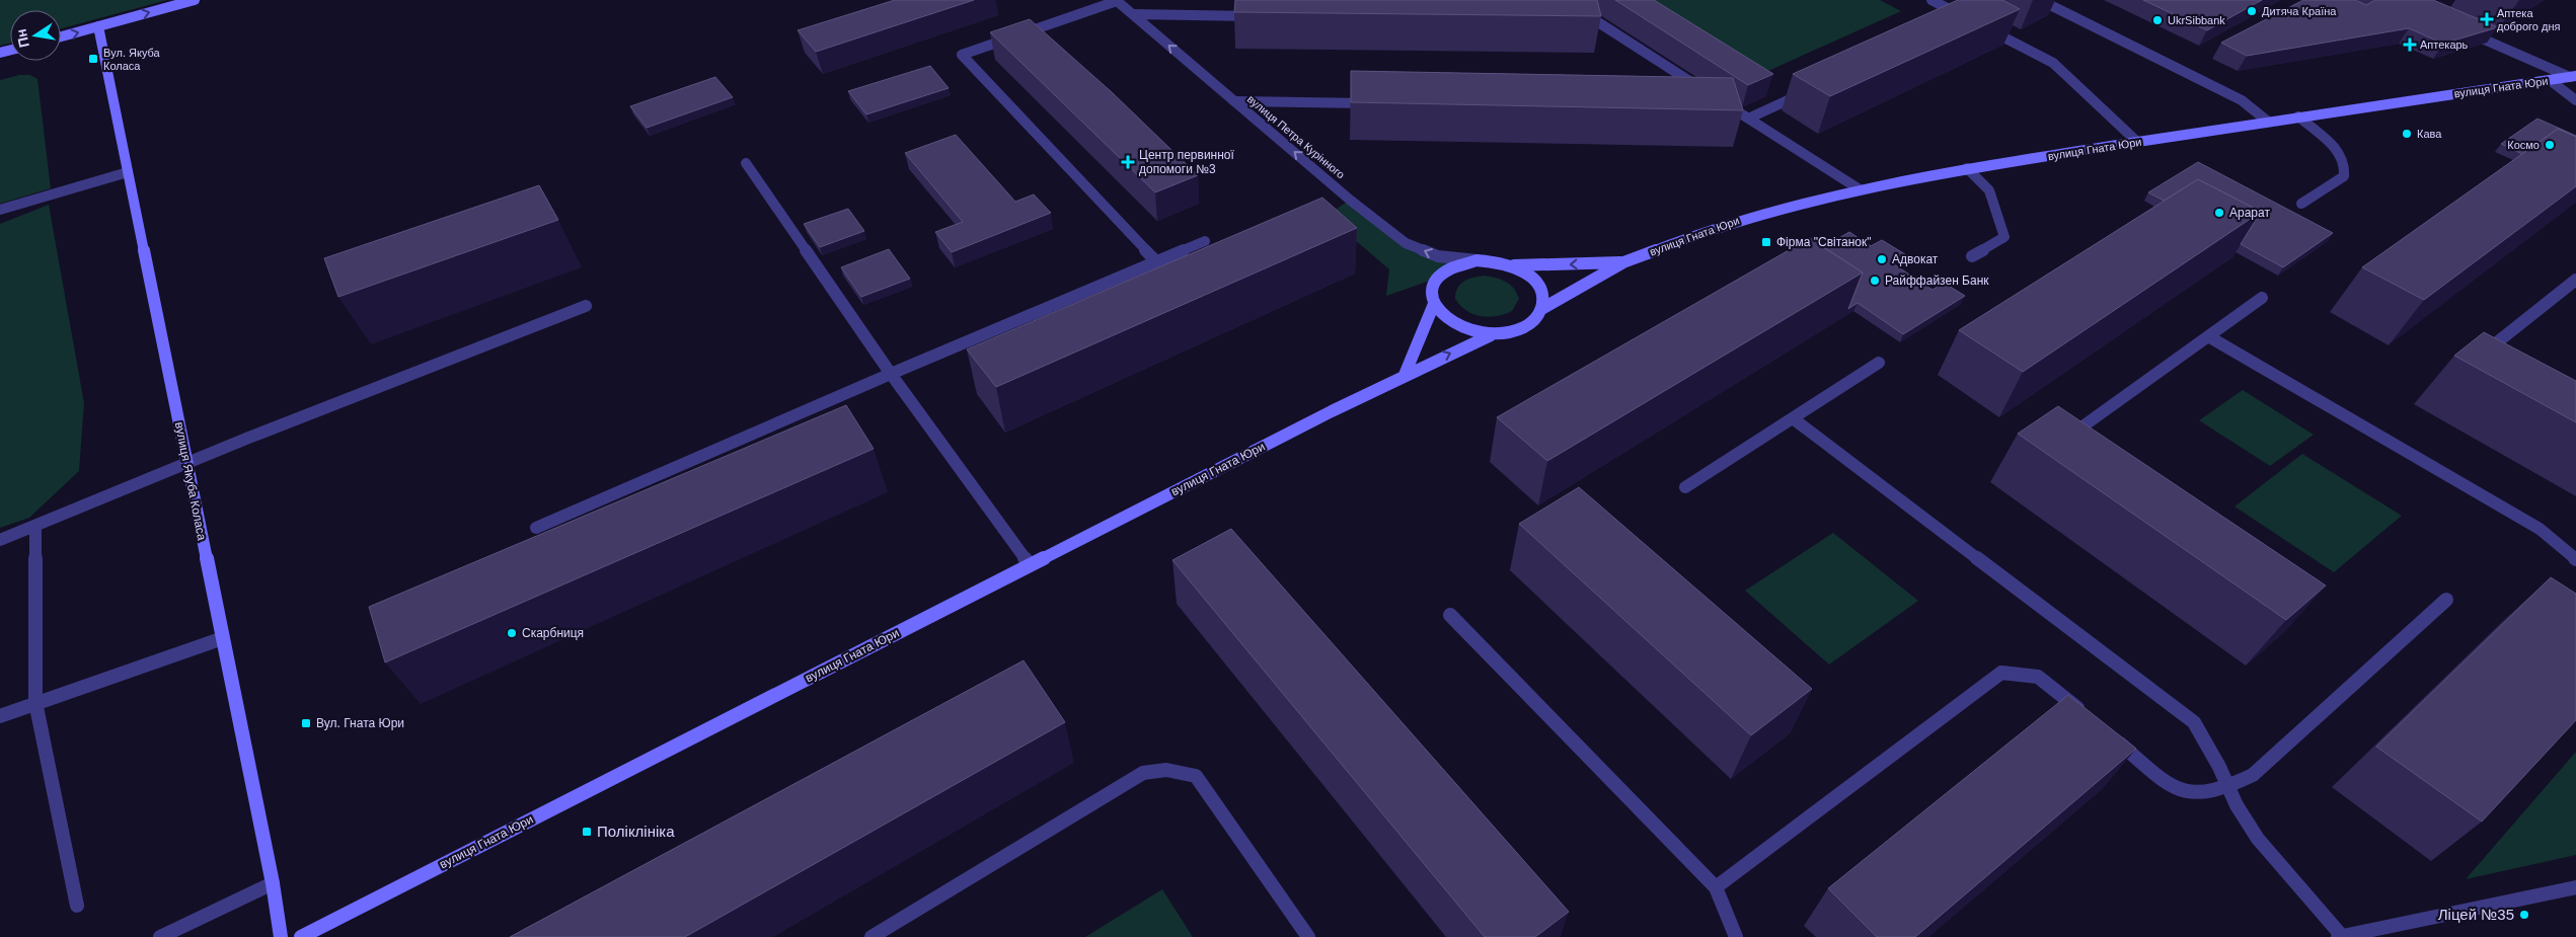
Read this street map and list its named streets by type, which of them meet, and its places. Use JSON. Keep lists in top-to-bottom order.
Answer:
{
  "streets": {
    "street": ["вулиця Гната Юри", "вулиця Петра Курінного", "вулиця Якуба Коласа"]
  },
  "crossings": [
    ["вулиця Гната Юри", "вулиця Петра Курінного"]
  ],
  "one_way": ["вулиця Петра Курінного"],
  "places": {
    "other": [
      "Дитяча Країна",
      "UkrSibbank",
      "Кава",
      "Космо",
      "Арарат",
      "Адвокат",
      "Райффайзен Банк",
      "Скарбниця",
      "Ліцей №35"
    ],
    "health": ["Аптека доброго дня", "Аптекарь", "Центр первинної допомоги №3"],
    "transit": [
      "Вул. Якуба Коласа",
      "Фірма \"Світанок\"",
      "Вул. Гната Юри",
      "Поліклініка"
    ]
  },
  "north": "left"
}
